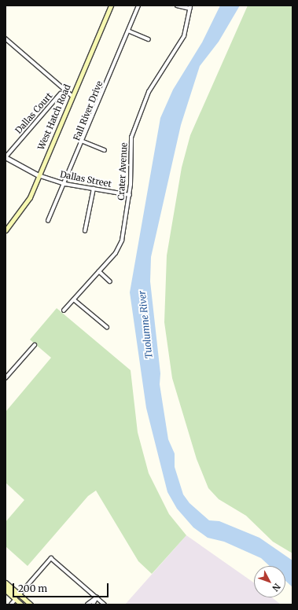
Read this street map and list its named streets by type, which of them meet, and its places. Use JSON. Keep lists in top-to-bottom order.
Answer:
{
  "streets": {
    "main road": ["West Hatch Road"],
    "street": [
      "Fall River Drive",
      "Dallas Court",
      "Crater Avenue",
      "Dallas Street"
    ]
  },
  "crossings": [
    ["Fall River Drive", "Dallas Street"],
    ["Dallas Court", "Dallas Street"],
    ["West Hatch Road", "Dallas Street"],
    ["Crater Avenue", "Dallas Street"]
  ],
  "water": ["Tuolumne River"],
  "scale_bar": "200 m",
  "north": "bottom right"
}
